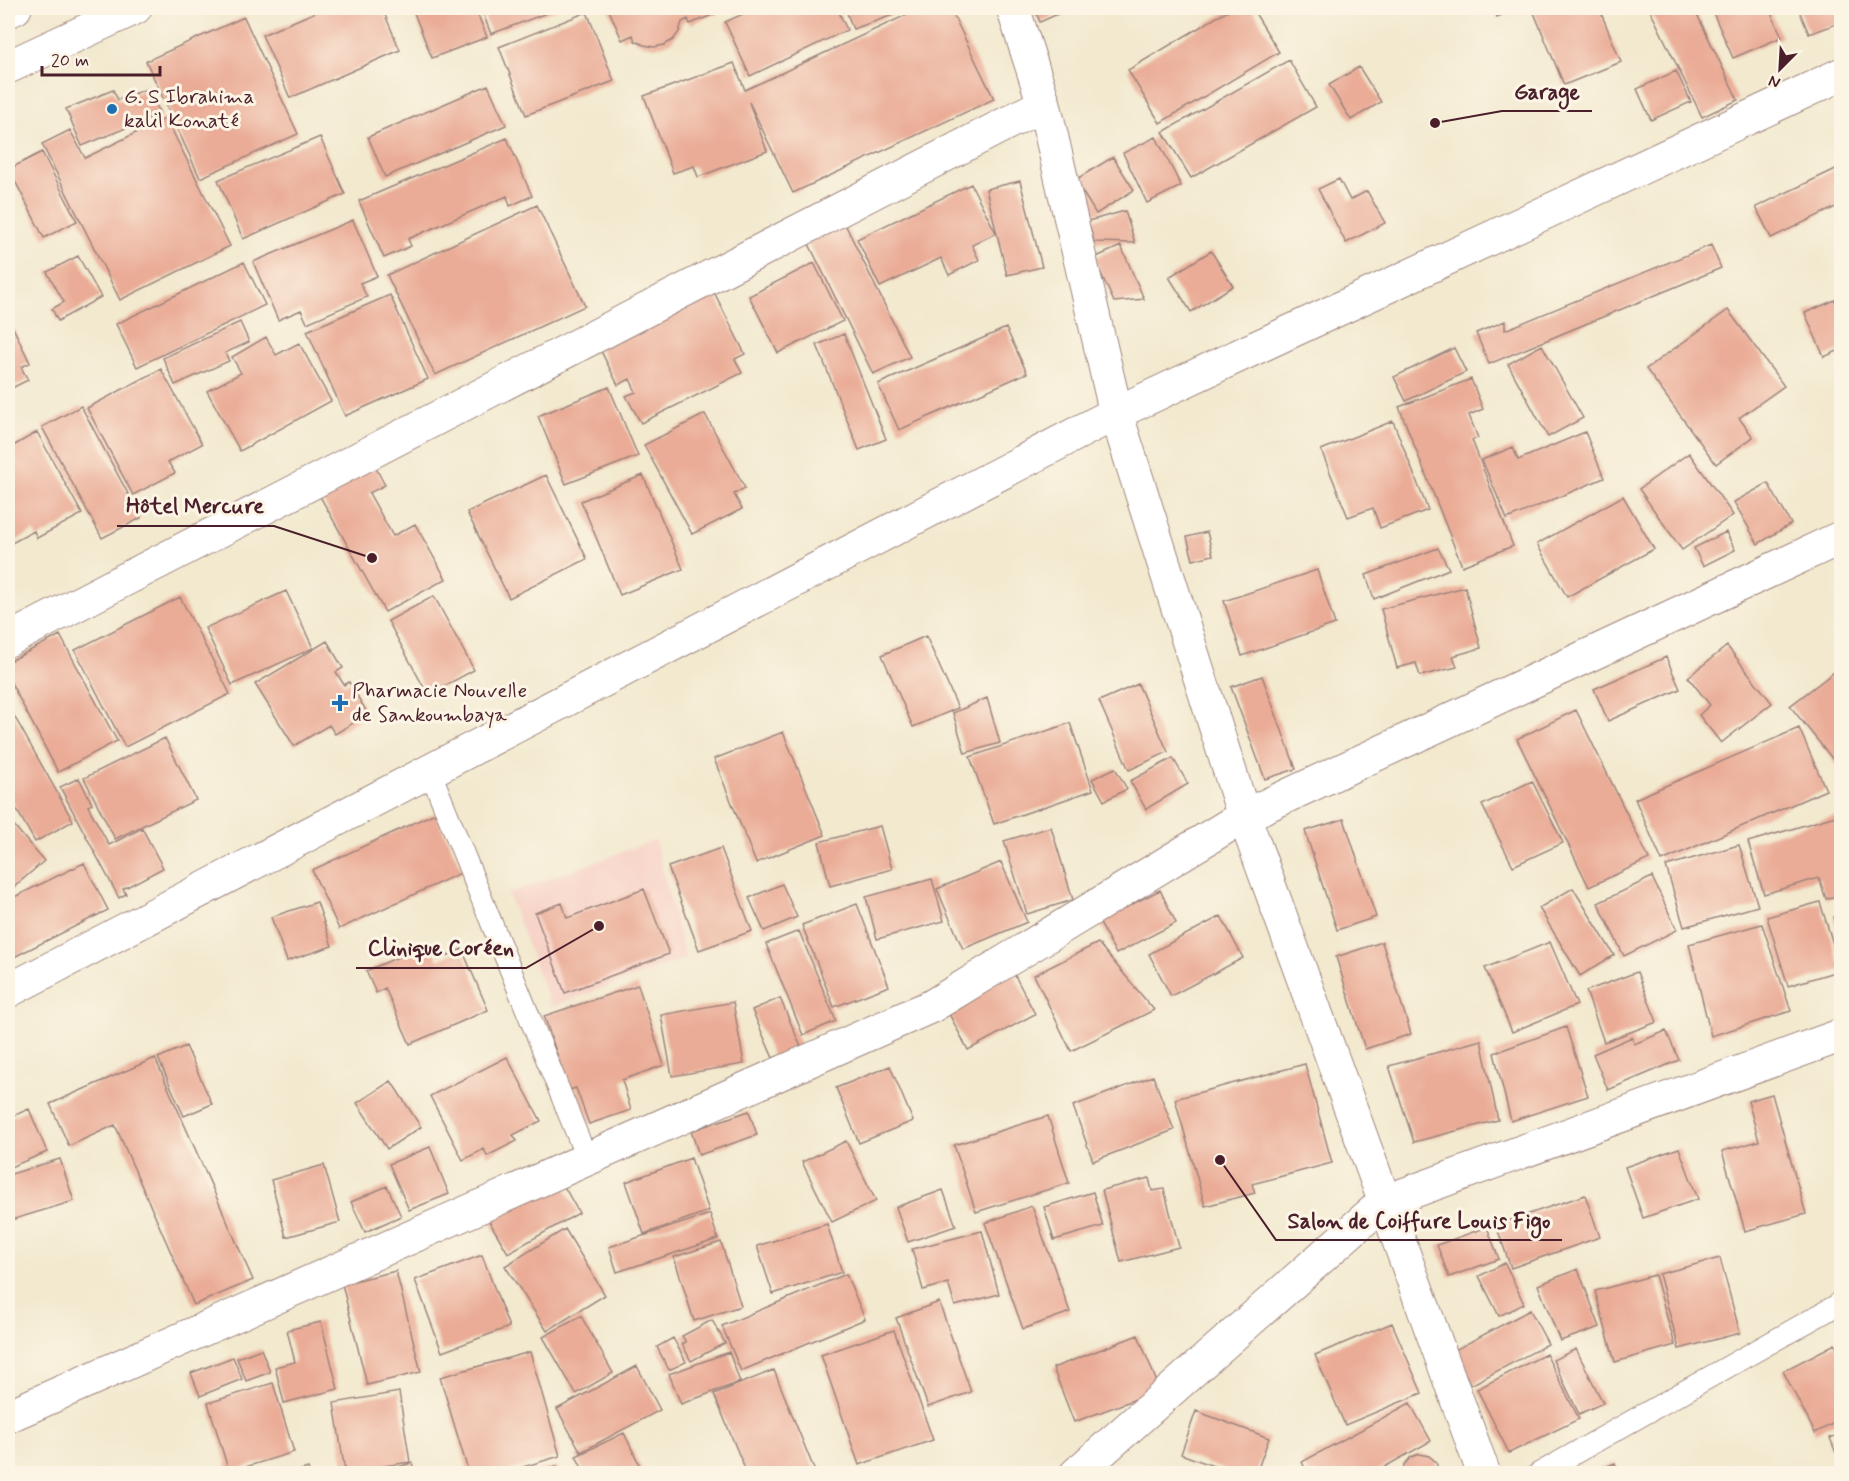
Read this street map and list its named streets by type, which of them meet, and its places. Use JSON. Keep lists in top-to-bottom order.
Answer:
{
  "places": {
    "other": [
      "G. S Ibrahima kalil Konaté",
      "Garage",
      "Hôtel Mercure",
      "Clinique Coréen",
      "Salon de Coiffure Louis Figo"
    ],
    "health": ["Pharmacie Nouvelle de Sankoumbaya"]
  },
  "scale_bar": "20 m",
  "north": "bottom left"
}
